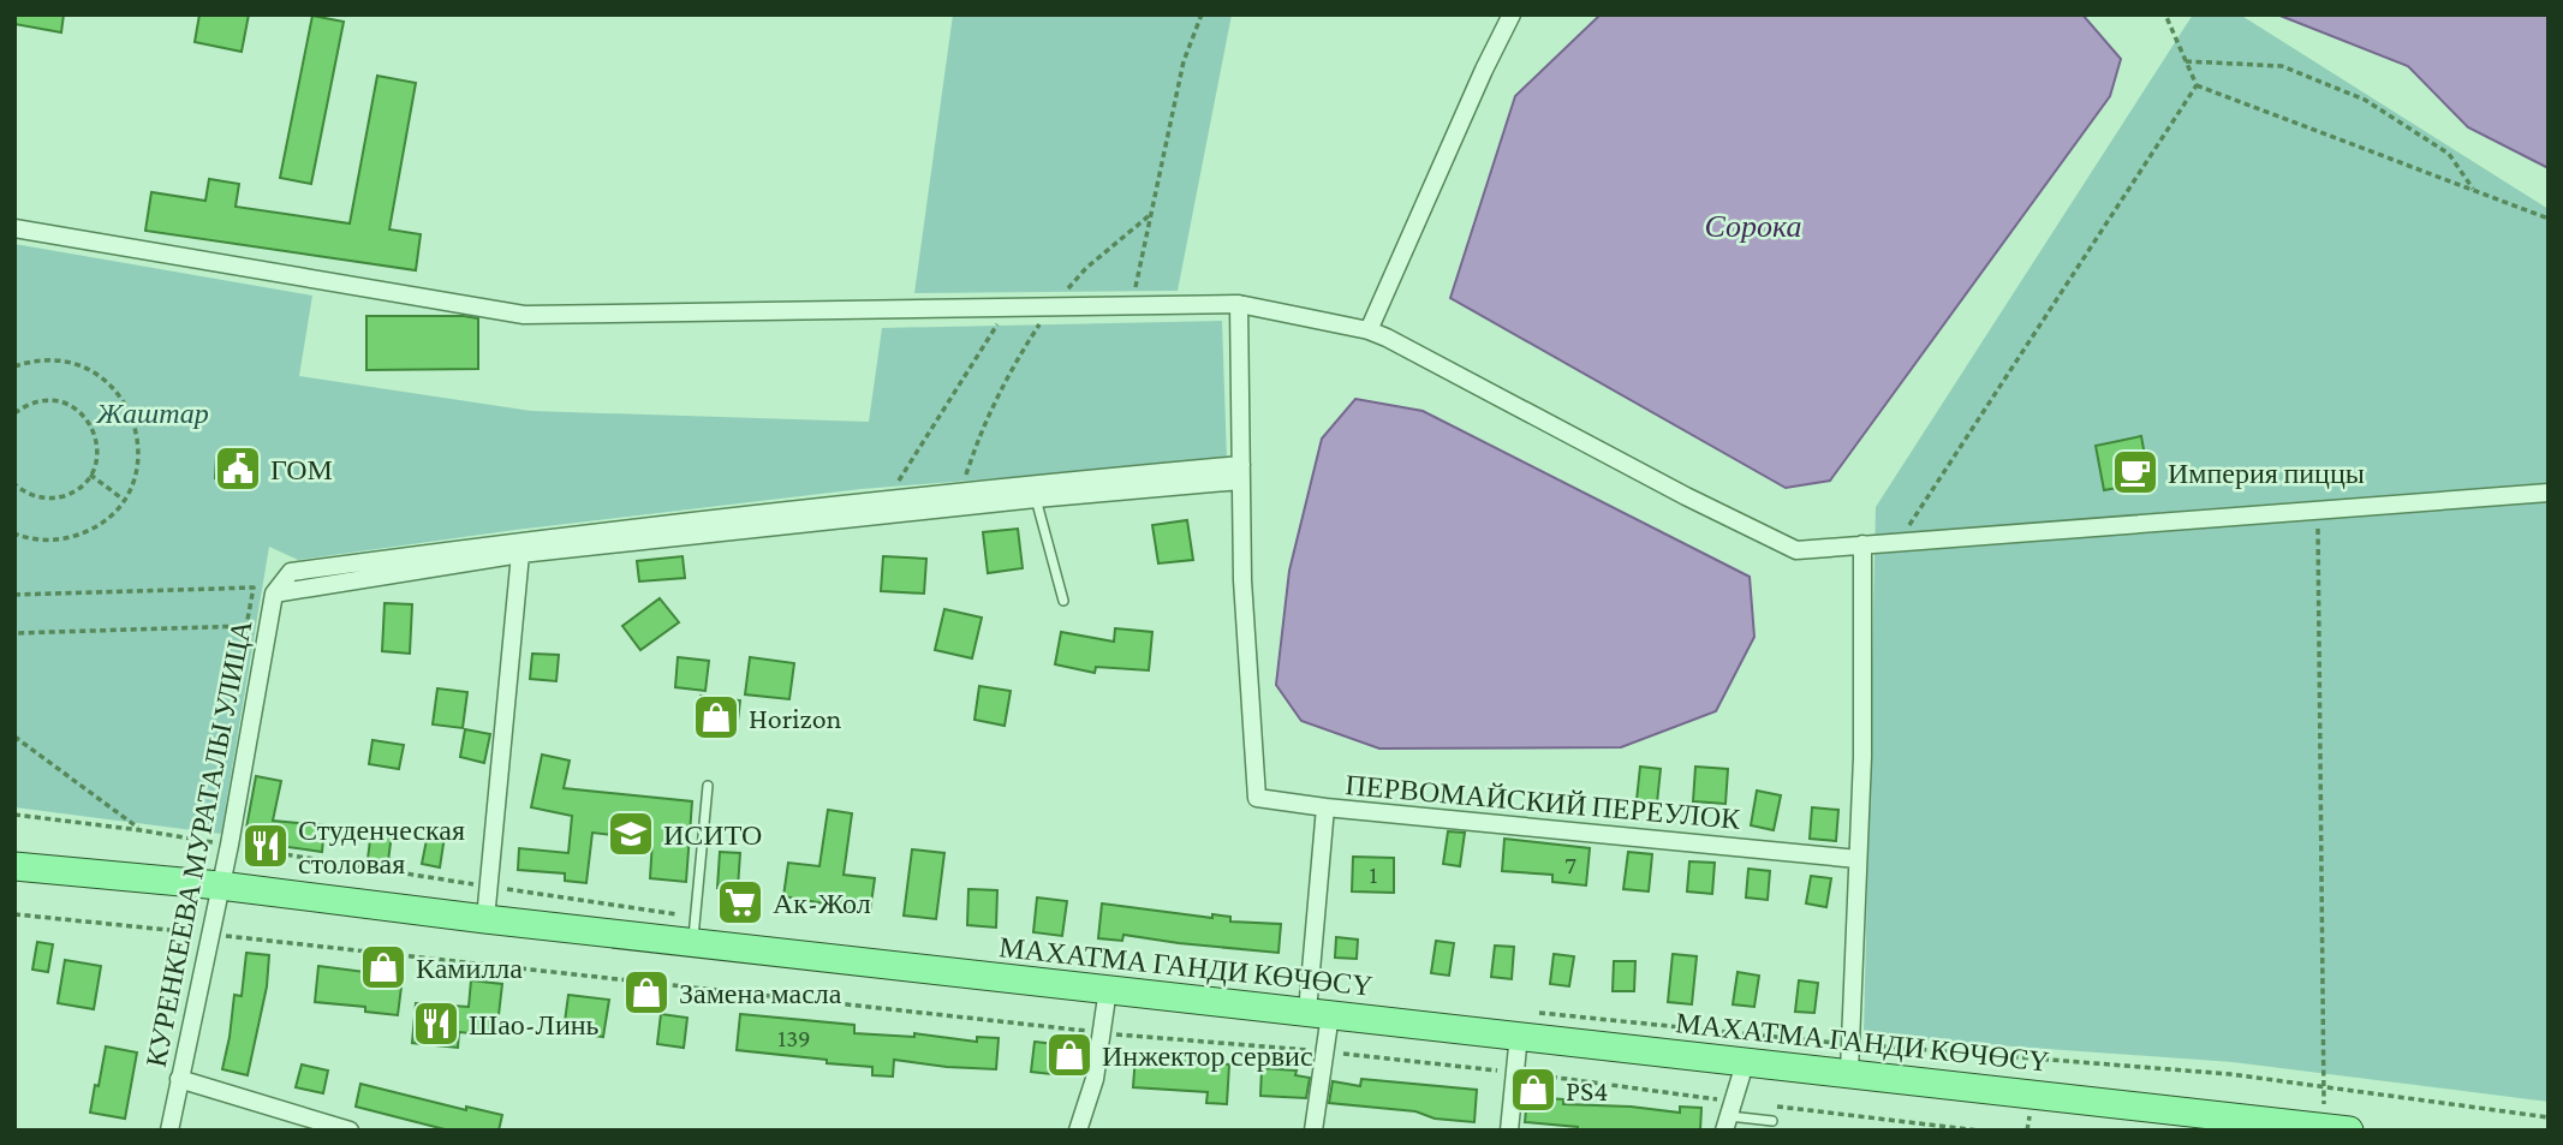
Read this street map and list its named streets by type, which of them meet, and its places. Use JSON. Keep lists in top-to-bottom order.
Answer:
{
  "streets": {
    "main road": ["МАХАТМА ГАНДИ КӨЧӨСҮ"],
    "street": ["ПЕРВОМАЙСКИЙ ПЕРЕУЛОК", "КУРЕНКЕЕВА МУРАТАЛЫ УЛИЦА"]
  },
  "crossings": [
    ["ПЕРВОМАЙСКИЙ ПЕРЕУЛОК", "МАХАТМА ГАНДИ КӨЧӨСҮ"],
    ["КУРЕНКЕЕВА МУРАТАЛЫ УЛИЦА", "МАХАТМА ГАНДИ КӨЧӨСҮ"]
  ],
  "water": ["Сорока"],
  "parks": ["Жаштар"],
  "places": {
    "public building": ["ГОМ"],
    "cafe": ["Империя пиццы"],
    "shop": [
      "Horizon",
      "Камилла",
      "Замена масла",
      "Инжектор сервис",
      "PS4"
    ],
    "school or university": ["ИСИТО"],
    "restaurant": ["Студенческая столовая", "Шао-Линь"],
    "supermarket": ["Ак-Жол"]
  },
  "house_numbers": ["7", "1", "139"]
}
